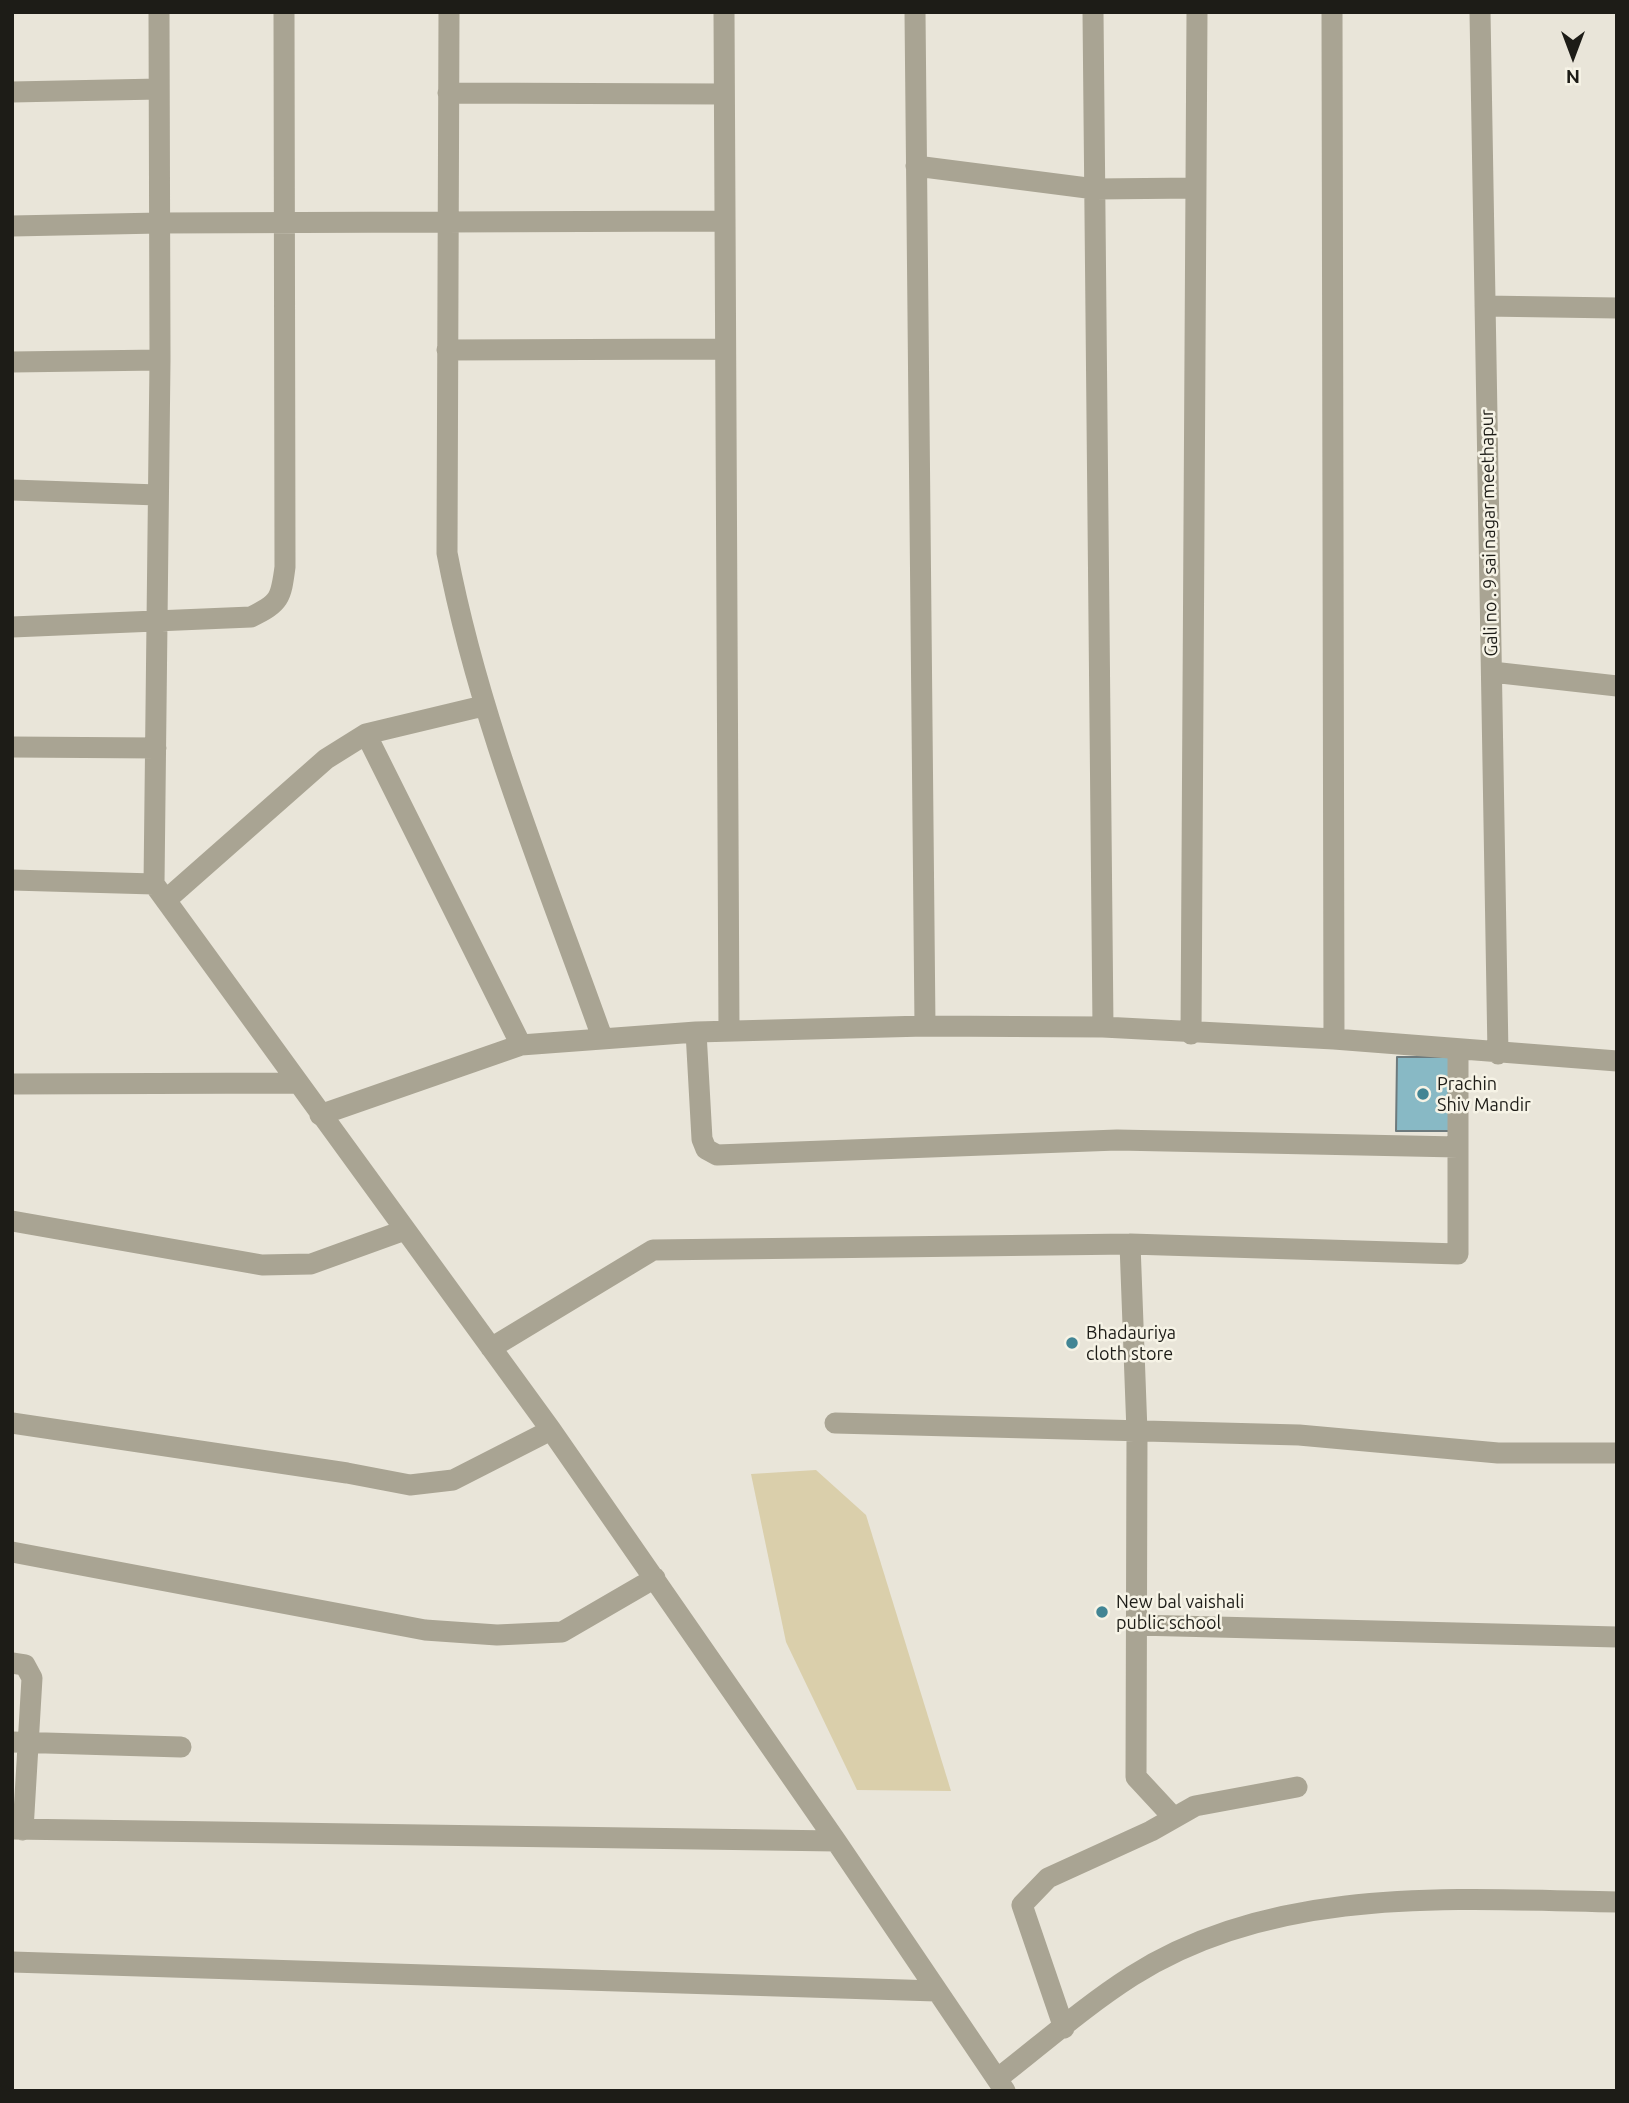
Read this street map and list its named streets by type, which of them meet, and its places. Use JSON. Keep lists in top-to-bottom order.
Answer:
{
  "streets": {
    "street": ["Gali no . 9 sai nagar meethapur"]
  },
  "places": ["Prachin Shiv Mandir", "Bhadauriya cloth store", "New bal vaishali public school"],
  "north": "bottom"
}
